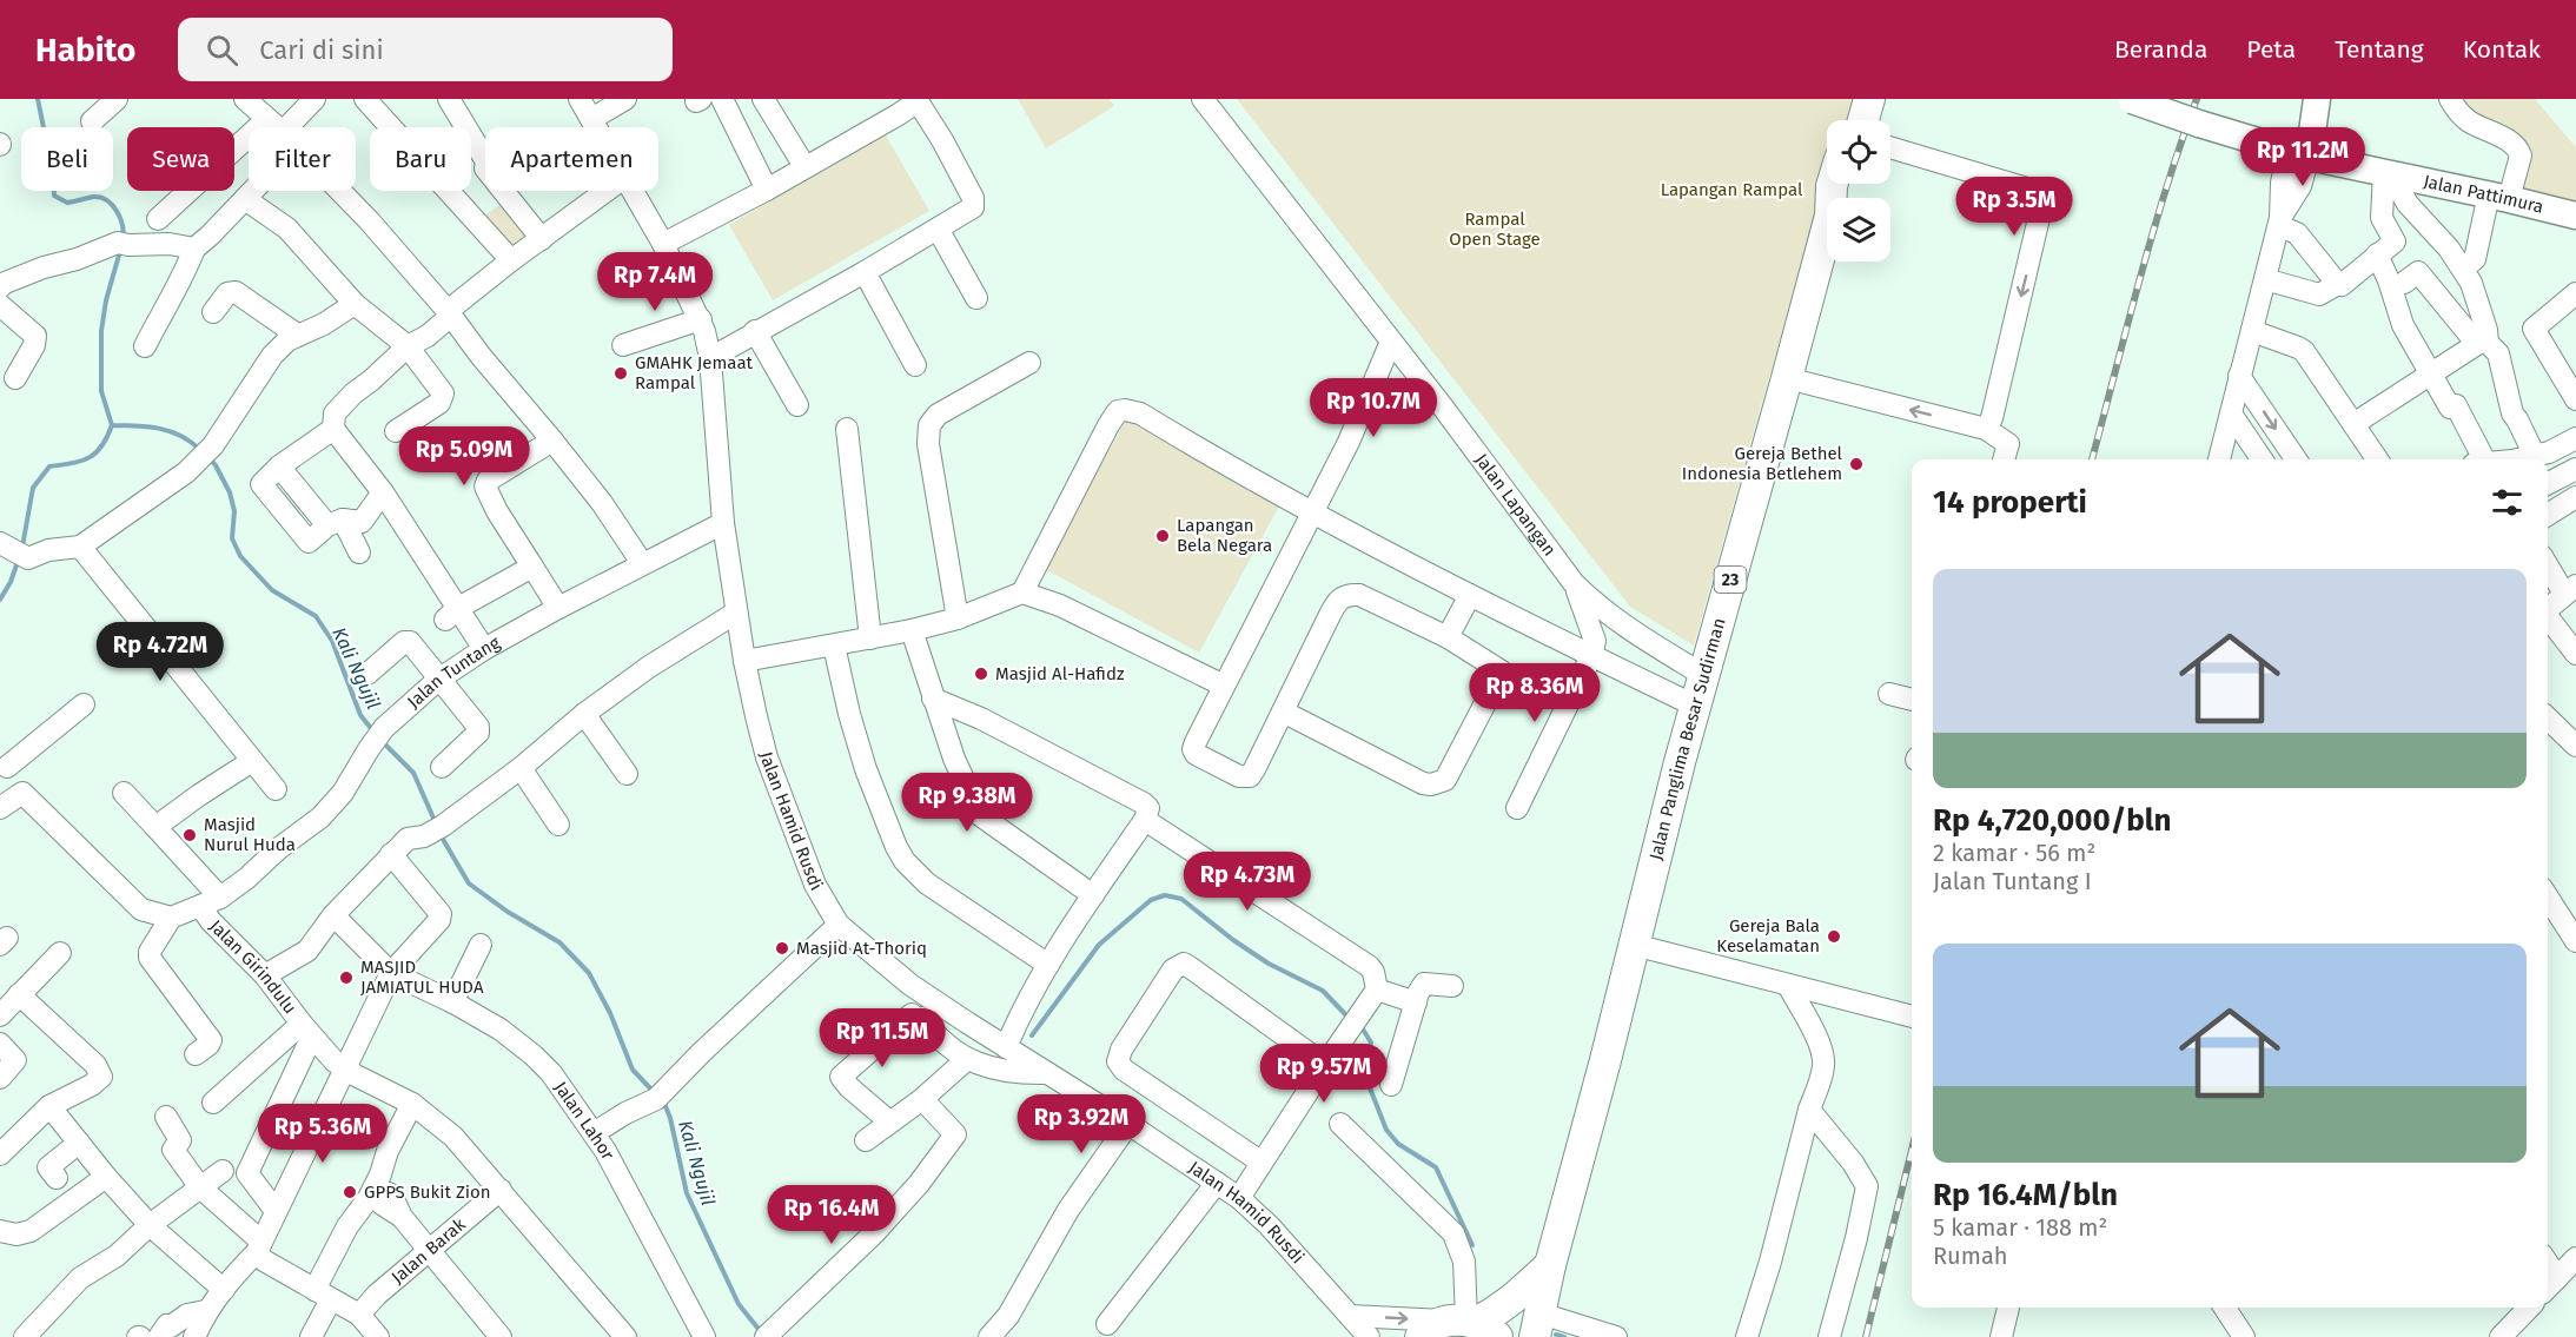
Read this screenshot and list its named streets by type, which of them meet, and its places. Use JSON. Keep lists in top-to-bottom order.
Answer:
{
  "streets": {
    "highway": ["23", "Jalan Panglima Besar Sudirman"],
    "main road": ["Jalan Pattimura"],
    "street": [
      "Jalan Lapangan",
      "Jalan Tuntang",
      "Jalan Hamid Rusdi",
      "Jalan Girindulu",
      "Jalan Lahor",
      "Jalan Barak"
    ]
  },
  "crossings": [
    ["Jalan Lapangan", "Jalan Panglima Besar Sudirman"],
    ["Jalan Tuntang", "Jalan Hamid Rusdi"],
    ["Jalan Tuntang", "Jalan Girindulu"],
    ["Jalan Girindulu", "Jalan Barak"]
  ],
  "water": ["Kali Ngujil"],
  "parks": ["Lapangan Rampal", "Rampal Open Stage"],
  "places": [
    "GMAHK Jemaat Rampal",
    "Gereja Bethel Indonesia Betlehem",
    "Lapangan Bela Negara",
    "Masjid Al-Hafidz",
    "Masjid Nurul Huda",
    "Gereja Bala Keselamatan",
    "Masjid At-Thoriq",
    "MASJID JAMIATUL HUDA",
    "GPPS Bukit Zion"
  ],
  "page": {
    "header": "Habito",
    "search": "Cari di sini",
    "nav": [
      "Beranda",
      "Peta",
      "Tentang",
      "Kontak"
    ],
    "price": [
      "Rp 11.2M",
      "Rp 3.5M",
      "Rp 7.4M",
      "Rp 10.7M",
      "Rp 5.09M",
      "Rp 4.72M",
      "Rp 8.36M",
      "Rp 9.38M",
      "Rp 4.73M",
      "Rp 11.5M",
      "Rp 9.57M",
      "Rp 3.92M",
      "Rp 5.36M",
      "Rp 16.4M"
    ],
    "chip": [
      "Beli",
      "Sewa",
      "Filter",
      "Baru",
      "Apartemen"
    ],
    "heading": "14 properti",
    "list": [
      {
        "name": "Rp 4,720,000/bln",
        "note": "2 kamar · 56 m² · Jalan Tuntang I"
      },
      {
        "name": "Rp 16.4M/bln",
        "note": "5 kamar · 188 m² · Rumah"
      }
    ]
  }
}
